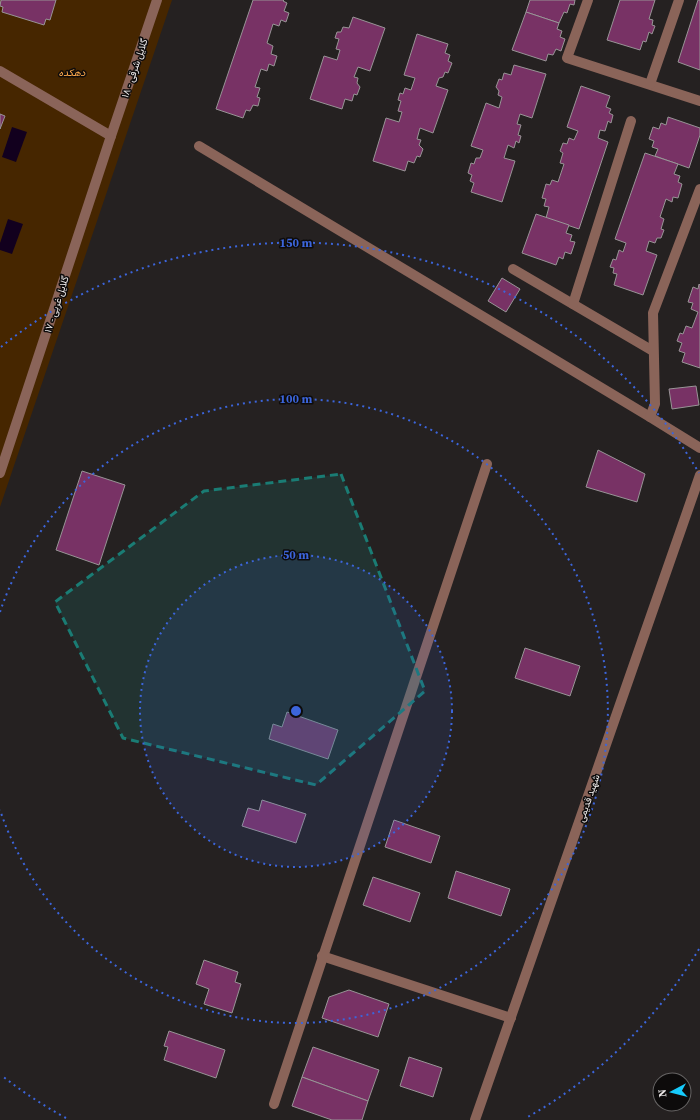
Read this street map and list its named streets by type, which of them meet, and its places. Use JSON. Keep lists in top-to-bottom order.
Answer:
{
  "streets": {
    "street": ["گلایل شرقی - ۱۸", "گلایل غربی - ۱۷", "شهید قدیمی"]
  },
  "crossings": [
    ["گلایل شرقی - ۱۸", "گلایل غربی - ۱۷"]
  ],
  "parks": ["دهکده"],
  "north": "left",
  "rings": ["150 m", "100 m", "50 m"]
}
